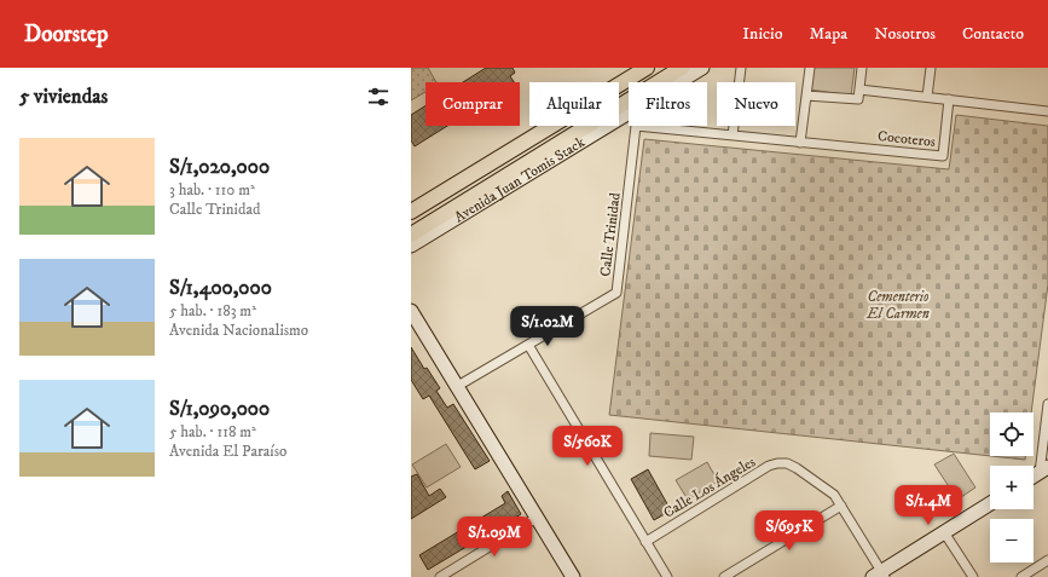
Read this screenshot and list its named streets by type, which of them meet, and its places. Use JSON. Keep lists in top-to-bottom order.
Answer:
{
  "streets": {
    "main road": ["Avenida Juan Tomis Stack"],
    "street": ["Cocoteros", "Calle Trinidad", "Calle Los Ángeles"]
  },
  "crossings": [
    ["Cocoteros", "Calle Trinidad"]
  ],
  "parks": ["Cementerio El Carmen"],
  "page": {
    "header": "Doorstep",
    "nav": [
      "Inicio",
      "Mapa",
      "Nosotros",
      "Contacto"
    ],
    "heading": "5 viviendas",
    "chip": [
      "Comprar",
      "Alquilar",
      "Filtros",
      "Nuevo"
    ],
    "list": [
      {
        "name": "S/1,020,000",
        "note": "3 hab. · 110 m² · Calle Trinidad"
      },
      {
        "name": "S/1,400,000",
        "note": "5 hab. · 183 m² · Avenida Nacionalismo"
      },
      {
        "name": "S/1,090,000",
        "note": "5 hab. · 118 m² · Avenida El Paraíso"
      }
    ],
    "price": [
      "S/1.02M",
      "S/560K",
      "S/1.4M",
      "S/695K",
      "S/1.09M"
    ],
    "map_buttons": ["+", "−"]
  }
}
